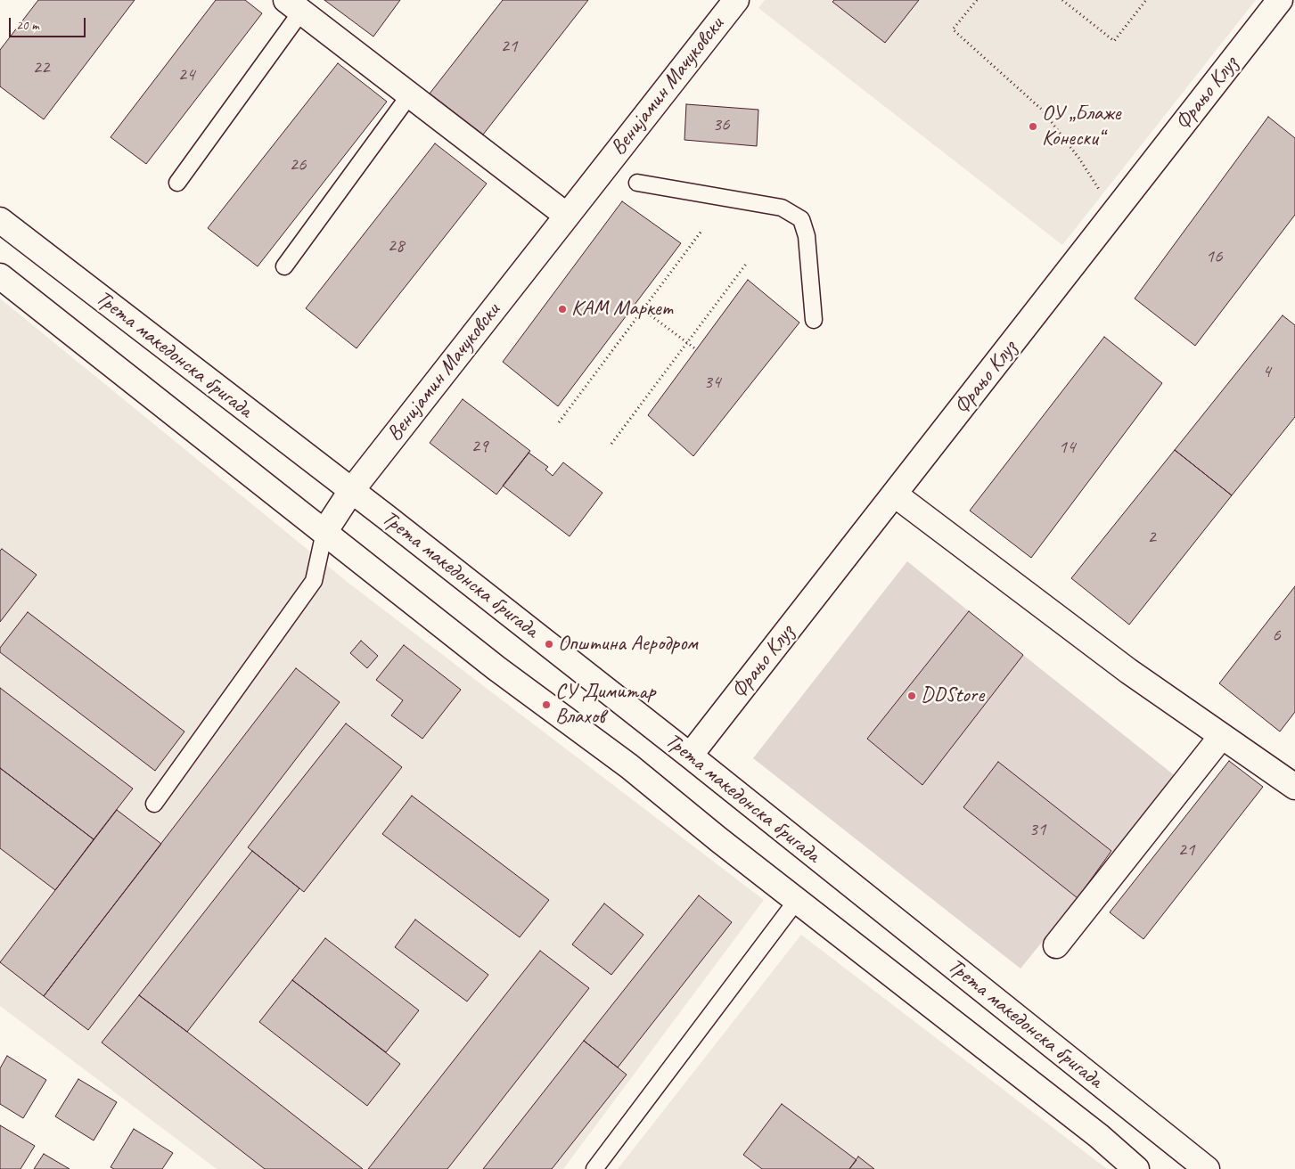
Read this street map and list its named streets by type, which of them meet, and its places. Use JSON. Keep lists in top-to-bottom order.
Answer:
{
  "streets": {
    "street": ["Венијамин Мачуковски", "Фрањо Клуз", "Трета македонска бригада"]
  },
  "crossings": [
    ["Венијамин Мачуковски", "Трета македонска бригада"],
    ["Фрањо Клуз", "Трета македонска бригада"]
  ],
  "places": [
    "ОУ „Блаже Конески“",
    "КАМ Маркет",
    "Општина Аеродром",
    "DDStore",
    "СУ Димитар Влахов"
  ],
  "house_numbers": [
    "21",
    "22",
    "24",
    "36",
    "26",
    "28",
    "16",
    "4",
    "34",
    "29",
    "14",
    "2",
    "6",
    "31",
    "21"
  ],
  "scale_bar": "20 m"
}
